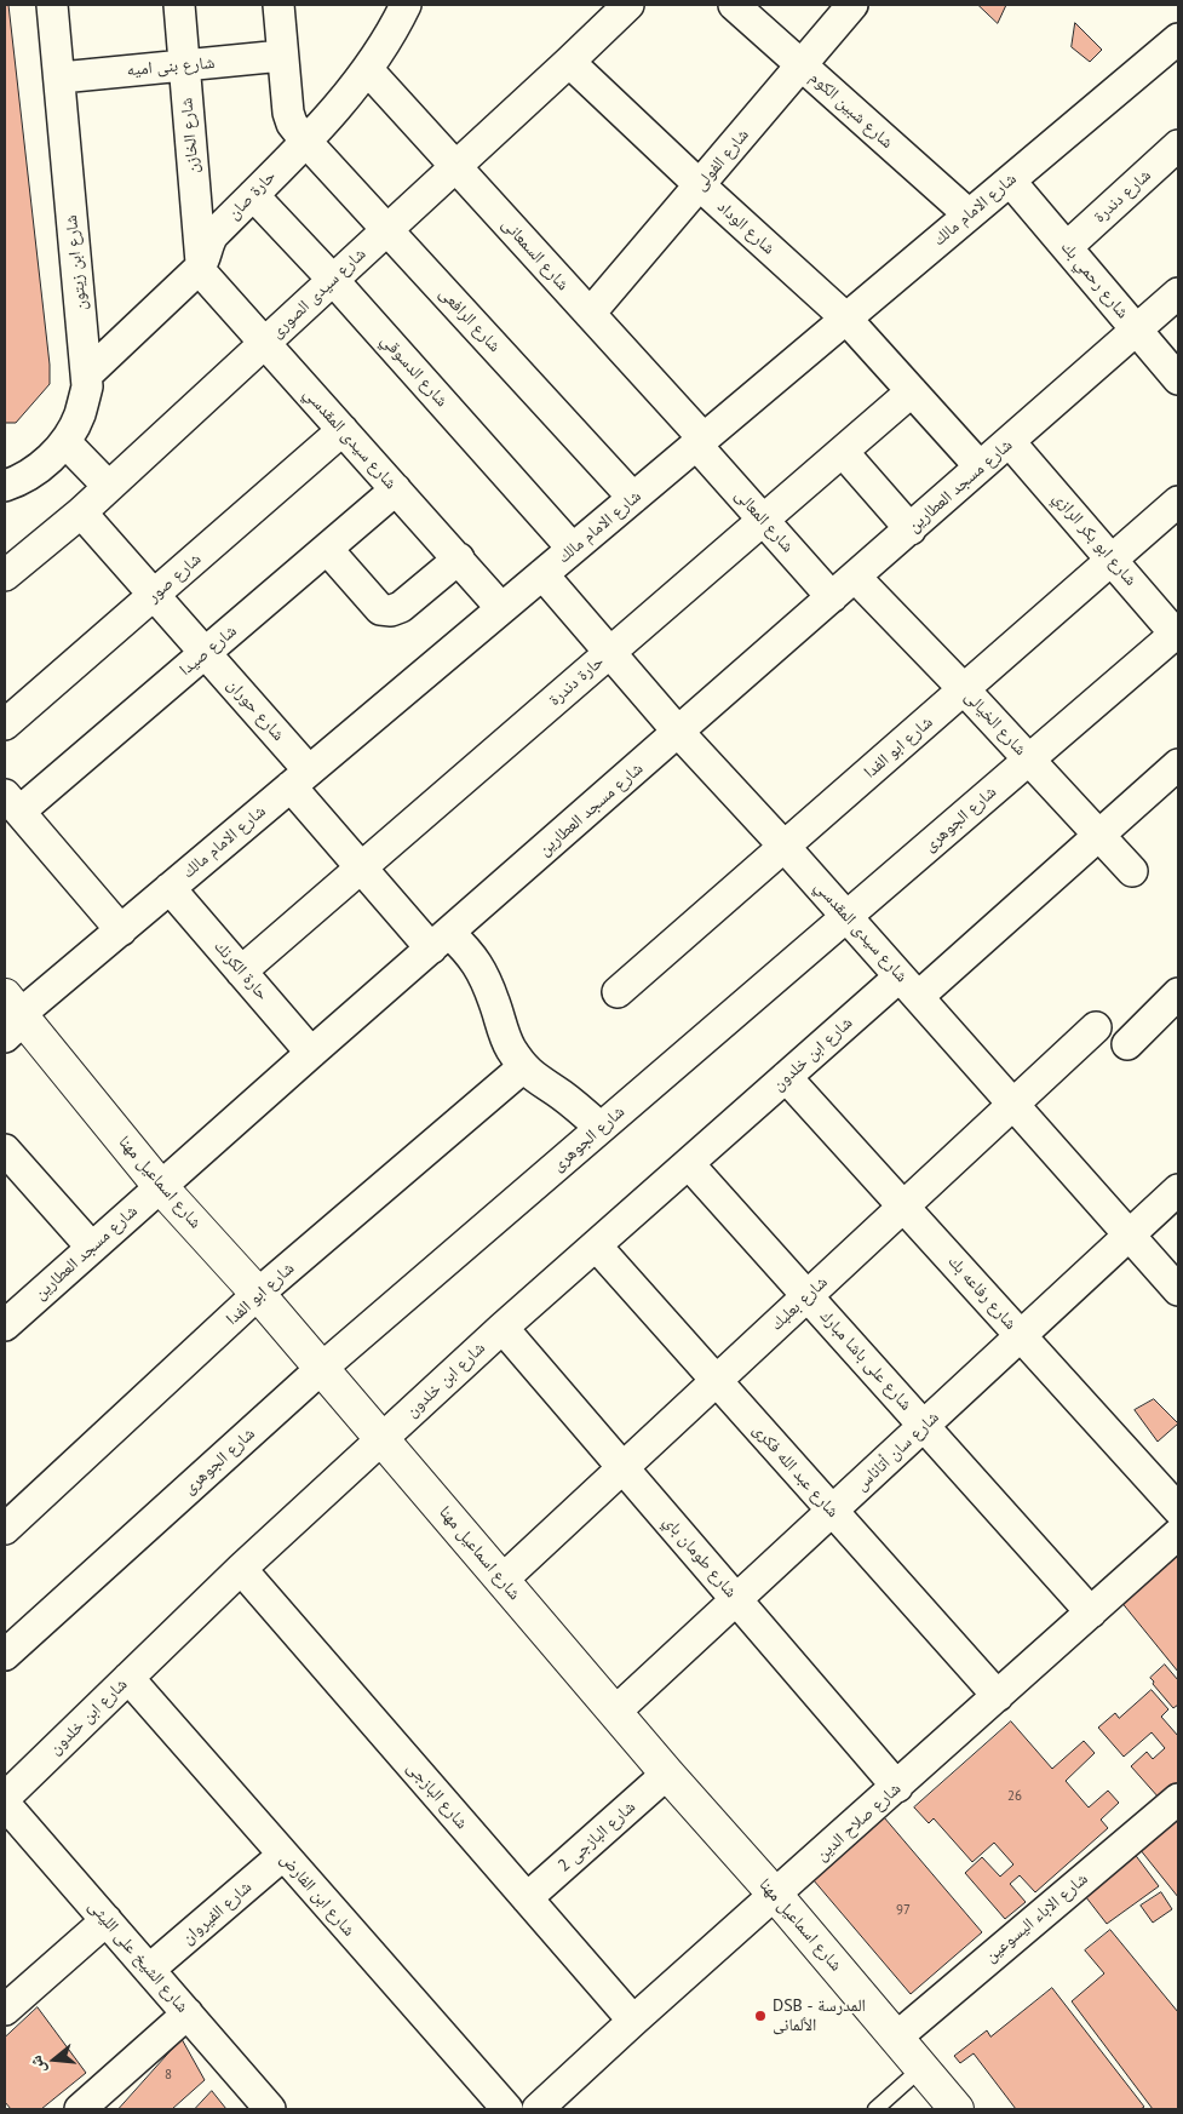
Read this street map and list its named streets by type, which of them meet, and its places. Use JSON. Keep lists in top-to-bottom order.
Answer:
{
  "streets": {
    "main road": ["شارع اسماعيل مهنا"],
    "street": [
      "شارع بنى اميه",
      "شارع شبين الكوم",
      "شارع الخازن",
      "شارع الفولى",
      "حارة صان",
      "شارع دندرة",
      "شارع الامام مالك",
      "شارع الوداد",
      "شارع السمعانى",
      "شارع ابن زيتون",
      "شارع رحمي بك",
      "شارع سيدى الصورى",
      "شارع الرافعى",
      "شارع الدسوقي",
      "شارع سيدى المقدسي",
      "شارع مسجد العطارين",
      "شارع المعالى",
      "شارع ابو بكر الرازي",
      "شارع صور",
      "شارع صيدا",
      "حارة دندرة",
      "شارع حوران",
      "شارع الخيالى",
      "شارع ابو الفدا",
      "شارع الجوهرى",
      "حارة الكرنك",
      "شارع ابن خلدون",
      "شارع رفاعه بك",
      "شارع بعلبك",
      "شارع على باشا مبارك",
      "شارع سان أتاناس",
      "شارع عبد الله فكرى",
      "شارع طومان باي",
      "شارع البازجى",
      "شارع صلاح الدين",
      "شارع البازجى 2",
      "شارع ابن الفارض",
      "شارع الفيروان",
      "شارع الاباء اليسوعين",
      "شارع الشيخ على الليثى"
    ]
  },
  "crossings": [
    ["شارع بنى اميه", "شارع الخازن"],
    ["شارع بنى اميه", "شارع ابن زيتون"],
    ["شارع بنى اميه", "شارع الرافعى"],
    ["شارع شبين الكوم", "شارع الفولى"],
    ["شارع شبين الكوم", "شارع الامام مالك"],
    ["شارع الخازن", "حارة صان"],
    ["شارع الخازن", "شارع سيدى المقدسي"],
    ["شارع الفولى", "شارع الوداد"],
    ["شارع الفولى", "شارع السمعانى"],
    ["حارة صان", "شارع السمعانى"],
    ["حارة صان", "شارع ابن زيتون"],
    ["حارة صان", "شارع الرافعى"],
    ["حارة صان", "شارع الدسوقي"],
    ["حارة صان", "شارع سيدى المقدسي"],
    ["شارع دندرة", "شارع رحمي بك"],
    ["شارع الامام مالك", "شارع الوداد"],
    ["شارع الامام مالك", "شارع السمعانى"],
    ["شارع الامام مالك", "شارع رحمي بك"],
    ["شارع الامام مالك", "شارع الرافعى"],
    ["شارع الامام مالك", "شارع الدسوقي"],
    ["شارع الامام مالك", "شارع سيدى المقدسي"],
    ["شارع الامام مالك", "شارع المعالى"],
    ["شارع الامام مالك", "شارع حوران"],
    ["شارع الامام مالك", "حارة الكرنك"],
    ["شارع الامام مالك", "شارع اسماعيل مهنا"],
    ["شارع الوداد", "شارع سيدى الصورى"],
    ["شارع السمعانى", "شارع سيدى الصورى"],
    ["شارع السمعانى", "شارع المعالى"],
    ["شارع رحمي بك", "شارع مسجد العطارين"],
    ["شارع سيدى الصورى", "شارع الرافعى"],
    ["شارع سيدى الصورى", "شارع الدسوقي"],
    ["شارع سيدى الصورى", "شارع سيدى المقدسي"],
    ["شارع سيدى الصورى", "شارع حوران"],
    ["شارع سيدى المقدسي", "شارع مسجد العطارين"],
    ["شارع سيدى المقدسي", "شارع صور"],
    ["شارع سيدى المقدسي", "شارع صيدا"],
    ["شارع سيدى المقدسي", "حارة دندرة"],
    ["شارع سيدى المقدسي", "شارع ابو الفدا"],
    ["شارع سيدى المقدسي", "شارع الجوهرى"],
    ["شارع سيدى المقدسي", "شارع ابن خلدون"],
    ["شارع سيدى المقدسي", "شارع بعلبك"],
    ["شارع سيدى المقدسي", "شارع سان أتاناس"],
    ["شارع مسجد العطارين", "شارع المعالى"],
    ["شارع مسجد العطارين", "شارع ابو بكر الرازي"],
    ["شارع مسجد العطارين", "شارع حوران"],
    ["شارع مسجد العطارين", "شارع الخيالى"],
    ["شارع مسجد العطارين", "حارة الكرنك"],
    ["شارع مسجد العطارين", "شارع اسماعيل مهنا"],
    ["شارع المعالى", "حارة دندرة"],
    ["شارع ابو بكر الرازي", "شارع ابو الفدا"],
    ["شارع ابو بكر الرازي", "شارع الجوهرى"],
    ["شارع صور", "شارع حوران"],
    ["شارع صيدا", "شارع حوران"],
    ["حارة دندرة", "شارع حوران"],
    ["حارة دندرة", "حارة الكرنك"],
    ["شارع حوران", "شارع ابو الفدا"],
    ["شارع حوران", "شارع الجوهرى"],
    ["شارع الخيالى", "شارع ابو الفدا"],
    ["شارع الخيالى", "شارع الجوهرى"],
    ["شارع الخيالى", "شارع ابن خلدون"],
    ["شارع ابو الفدا", "شارع اسماعيل مهنا"],
    ["شارع الجوهرى", "شارع اسماعيل مهنا"],
    ["شارع ابن خلدون", "شارع اسماعيل مهنا"],
    ["شارع ابن خلدون", "شارع رفاعه بك"],
    ["شارع ابن خلدون", "شارع على باشا مبارك"],
    ["شارع ابن خلدون", "شارع عبد الله فكرى"],
    ["شارع ابن خلدون", "شارع طومان باي"],
    ["شارع ابن خلدون", "شارع البازجى"],
    ["شارع ابن خلدون", "شارع ابن الفارض"],
    ["شارع اسماعيل مهنا", "شارع بعلبك"],
    ["شارع اسماعيل مهنا", "شارع سان أتاناس"],
    ["شارع اسماعيل مهنا", "شارع صلاح الدين"],
    ["شارع اسماعيل مهنا", "شارع البازجى 2"],
    ["شارع اسماعيل مهنا", "شارع الاباء اليسوعين"],
    ["شارع رفاعه بك", "شارع بعلبك"],
    ["شارع رفاعه بك", "شارع سان أتاناس"],
    ["شارع بعلبك", "شارع على باشا مبارك"],
    ["شارع بعلبك", "شارع عبد الله فكرى"],
    ["شارع بعلبك", "شارع طومان باي"],
    ["شارع على باشا مبارك", "شارع سان أتاناس"],
    ["شارع على باشا مبارك", "شارع صلاح الدين"],
    ["شارع سان أتاناس", "شارع عبد الله فكرى"],
    ["شارع سان أتاناس", "شارع طومان باي"],
    ["شارع عبد الله فكرى", "شارع صلاح الدين"],
    ["شارع طومان باي", "شارع صلاح الدين"],
    ["شارع البازجى", "شارع صلاح الدين"],
    ["شارع البازجى", "شارع البازجى 2"],
    ["شارع ابن الفارض", "شارع الفيروان"],
    ["شارع الفيروان", "شارع الشيخ على الليثى"]
  ],
  "places": ["DSB - المدرسة الألمانى"],
  "house_numbers": ["26", "97", "8"],
  "north": "left"
}
